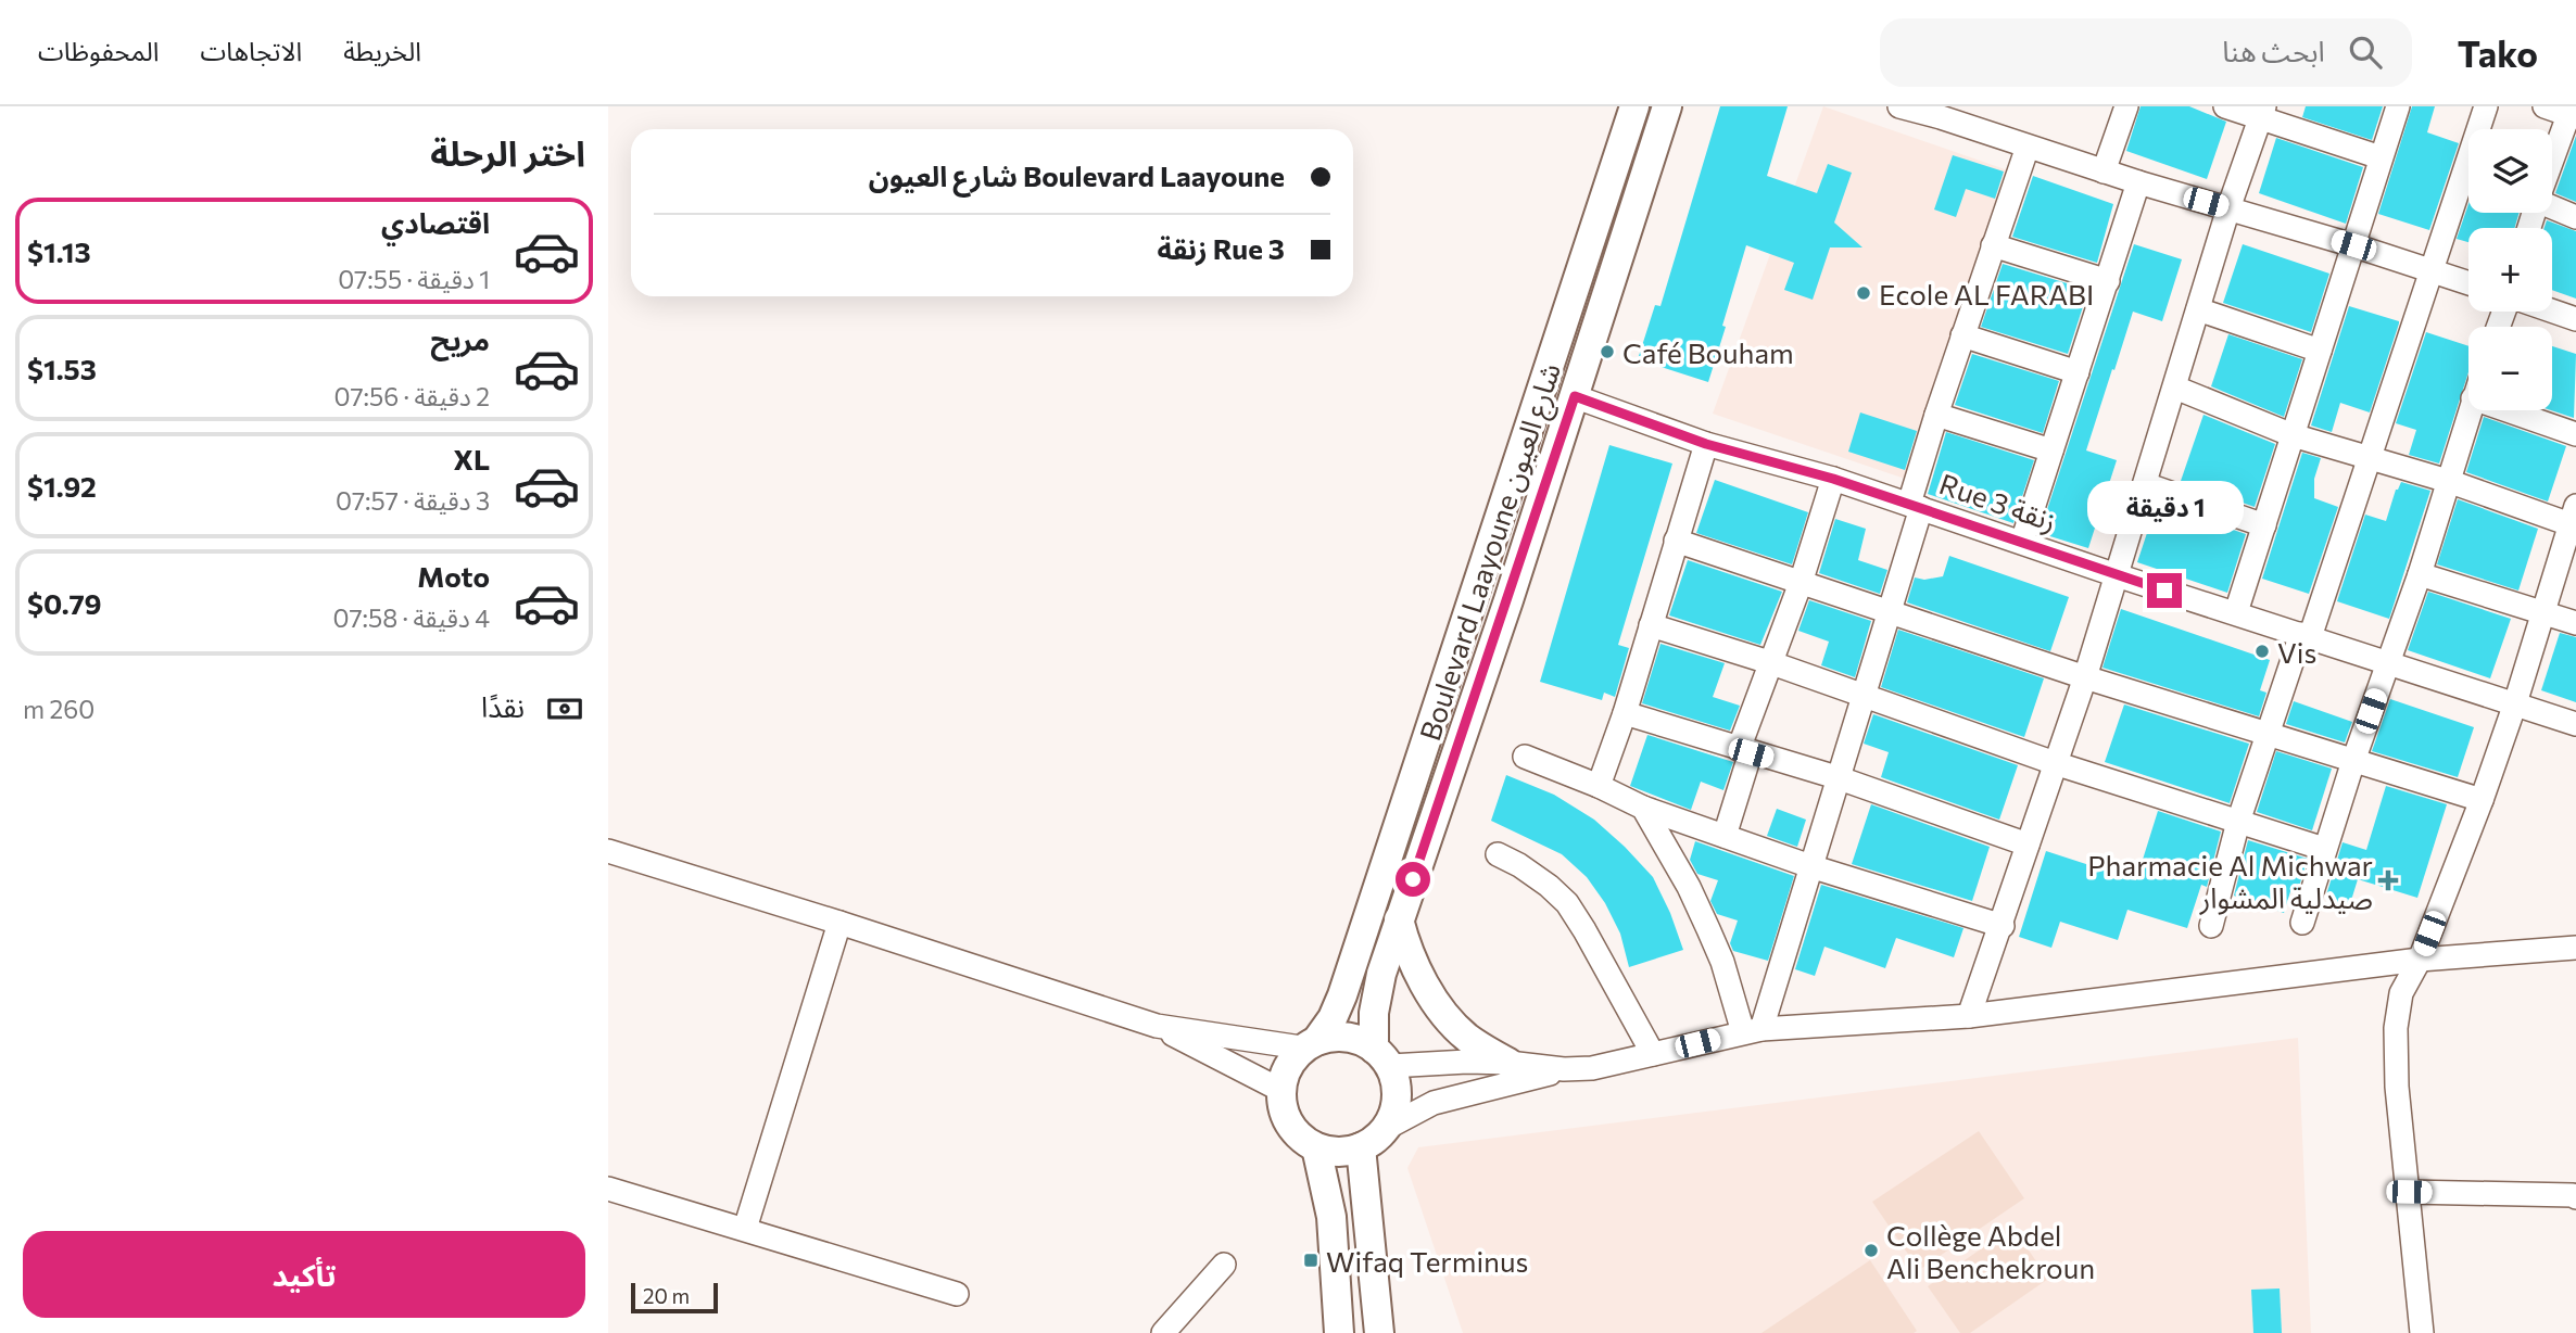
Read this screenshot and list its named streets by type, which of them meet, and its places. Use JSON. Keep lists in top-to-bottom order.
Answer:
{
  "streets": {
    "street": ["Rue 3 زنقة", "Boulevard Laayoune شارع العيون"]
  },
  "crossings": [
    ["Rue 3 زنقة", "Boulevard Laayoune شارع العيون"]
  ],
  "places": {
    "other": [
      "Ecole AL FARABI",
      "Café Bouham",
      "Vis",
      "Collège Abdel Ali Benchekroun"
    ],
    "health": ["Pharmacie Al Michwar صيدلية المشوار"],
    "transit": ["Wifaq Terminus"]
  },
  "scale_bar": "20 m",
  "page": {
    "header": "Tako",
    "search": "ابحث هنا",
    "nav": ["الخريطة", "الاتجاهات", "المحفوظات"],
    "heading": "اختر الرحلة",
    "map_buttons": ["+", "−"],
    "banner": ["Boulevard Laayoune شارع العيون", "Rue 3 زنقة"],
    "list": [
      {
        "name": "اقتصادي",
        "note": "1 دقيقة · 07:55",
        "value": "$1.13"
      },
      {
        "name": "مريح",
        "note": "2 دقيقة · 07:56",
        "value": "$1.53"
      },
      {
        "name": "XL",
        "note": "3 دقيقة · 07:57",
        "value": "$1.92"
      },
      {
        "name": "Moto",
        "note": "4 دقيقة · 07:58",
        "value": "$0.79"
      }
    ],
    "bubble": "1 دقيقة",
    "pay": ["نقدًا", "260 m"],
    "buttons": "تأكيد",
    "scale": "20 m"
  }
}
